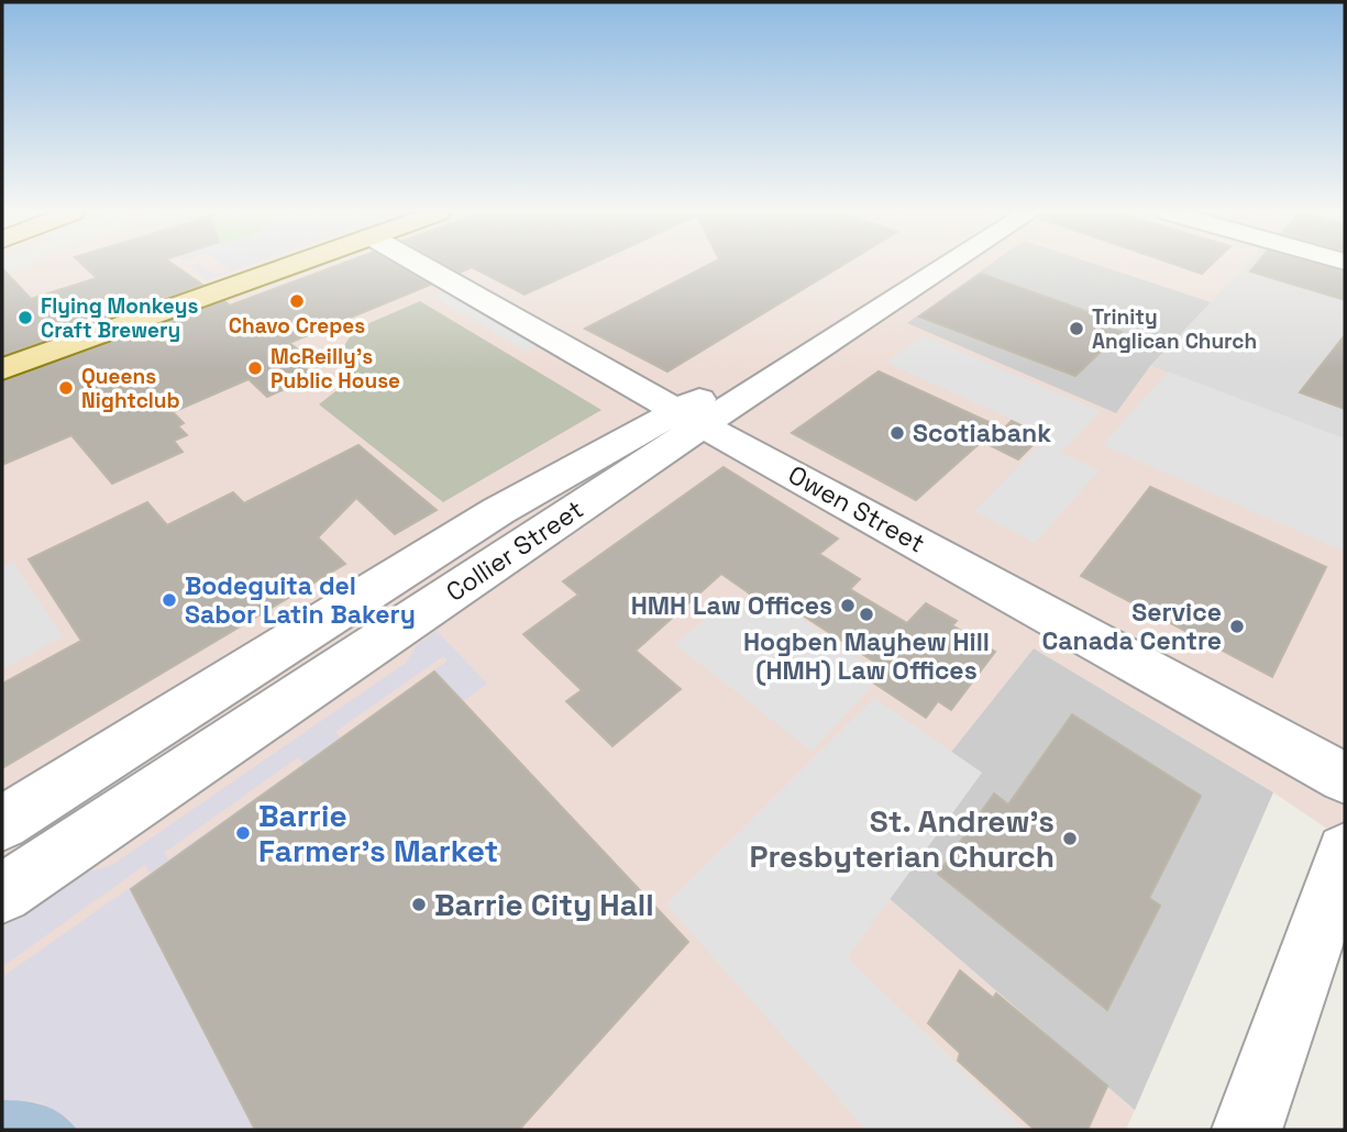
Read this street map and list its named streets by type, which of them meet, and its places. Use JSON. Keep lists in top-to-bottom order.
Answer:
{
  "streets": {
    "street": ["Owen Street", "Collier Street"]
  },
  "crossings": [
    ["Owen Street", "Collier Street"]
  ],
  "places": [
    "Chavo Crepes",
    "Flying Monkeys Craft Brewery",
    "Trinity Anglican Church",
    "McReilly's Public House",
    "Queens Nightclub",
    "Scotiabank",
    "Bodeguita del Sabor Latin Bakery",
    "HMH Law Offices",
    "Hogben Mayhew Hill (HMH) Law Offices",
    "Service Canada Centre",
    "Barrie Farmer's Market",
    "St. Andrew's Presbyterian Church",
    "Barrie City Hall"
  ]
}
